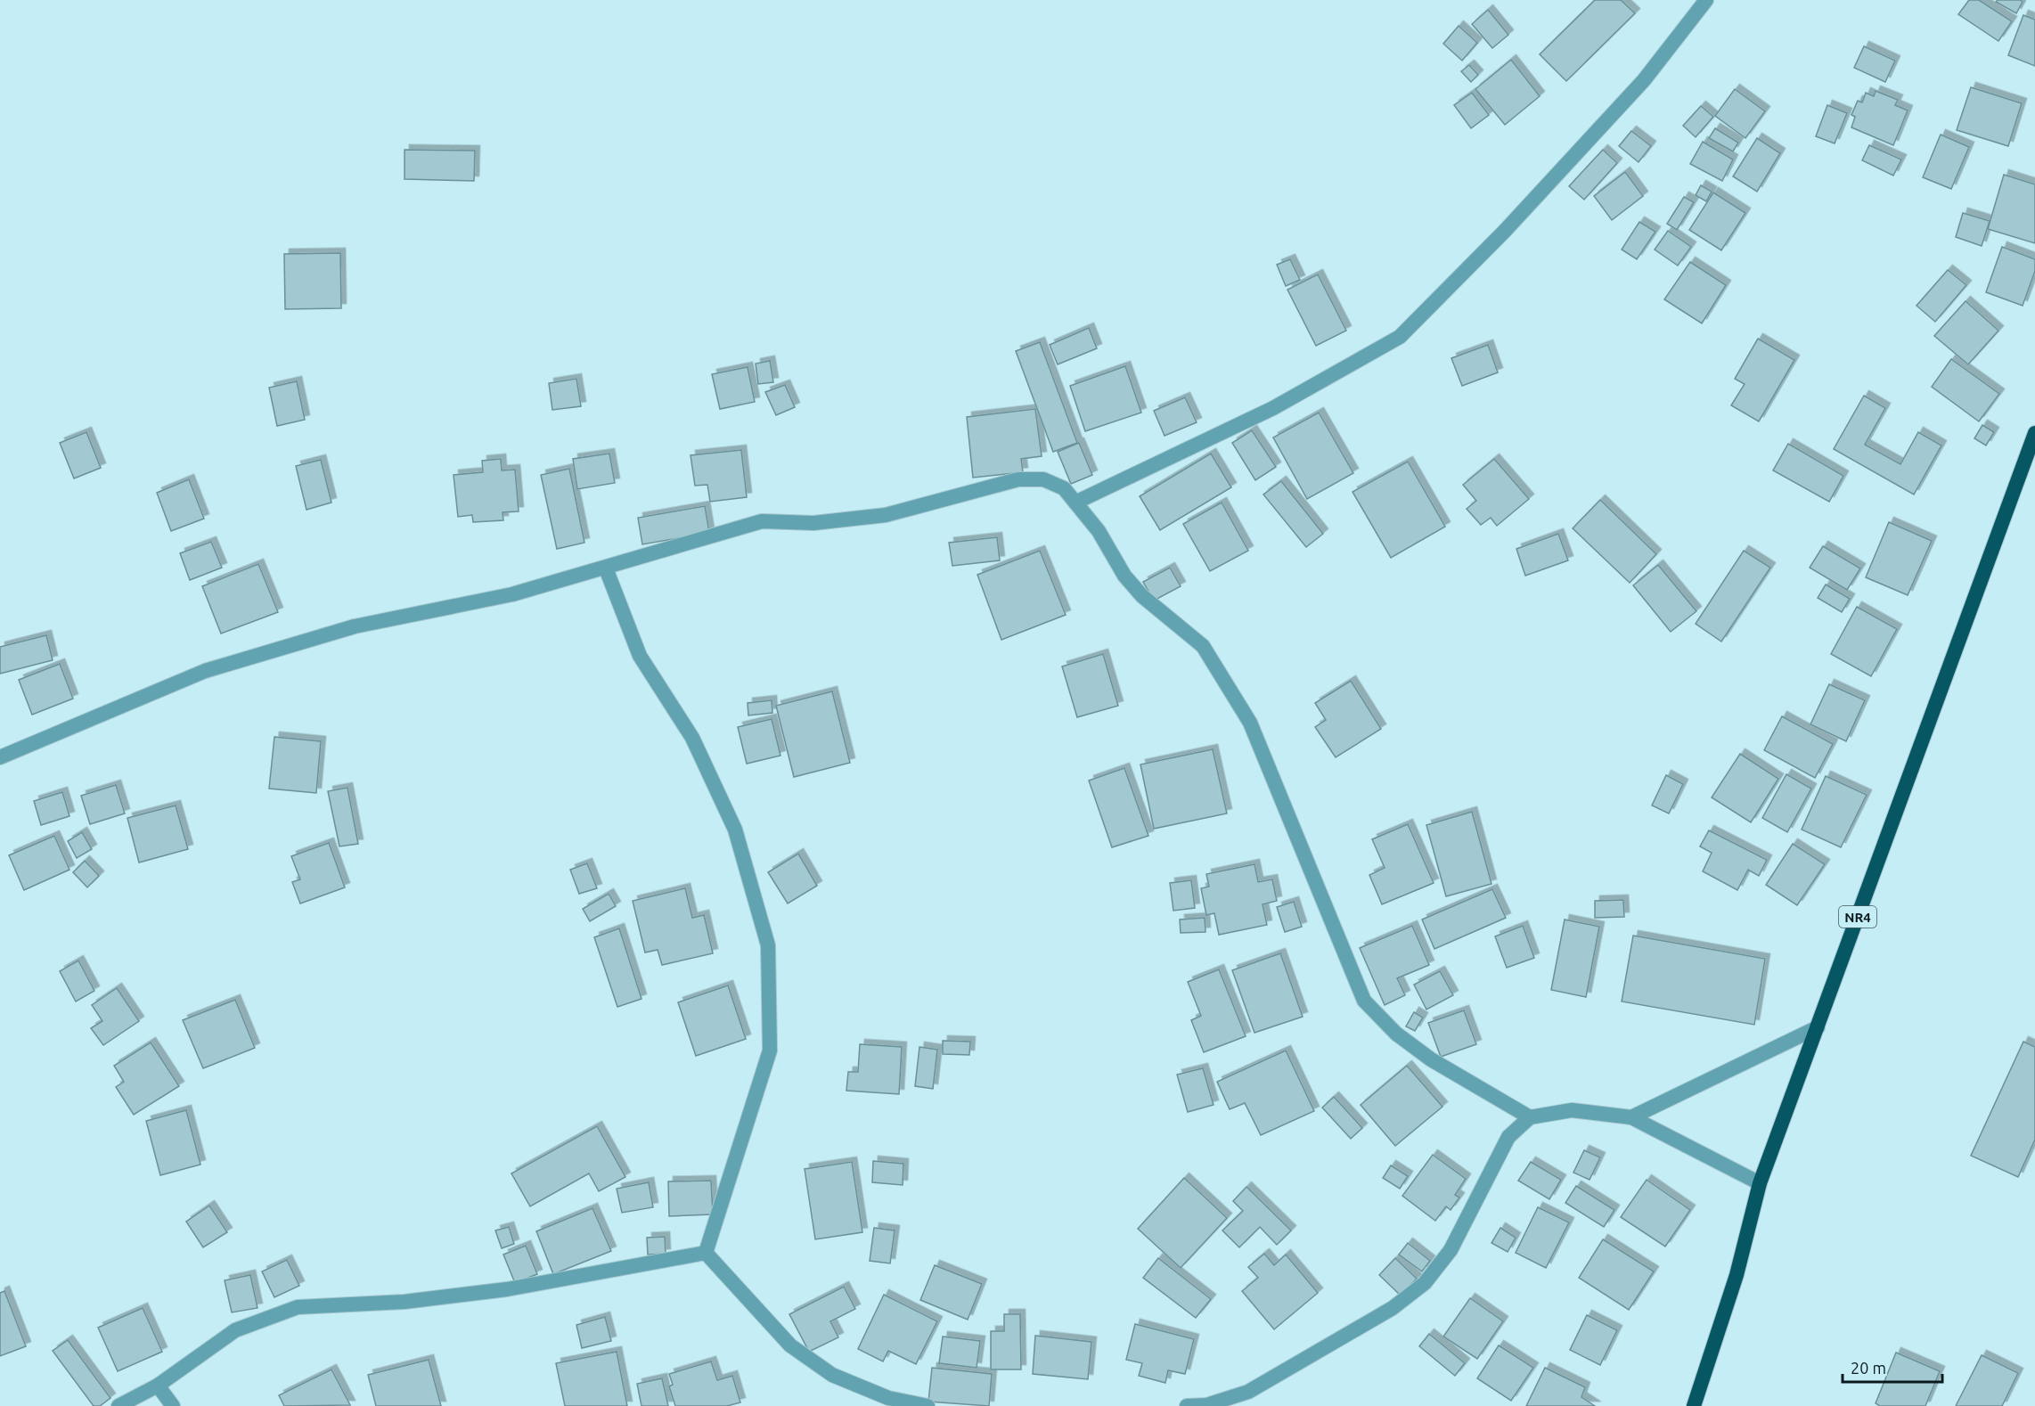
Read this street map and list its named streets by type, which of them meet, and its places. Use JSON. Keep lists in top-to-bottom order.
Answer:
{
  "streets": {
    "highway": ["NR4"]
  },
  "scale_bar": "20 m"
}
